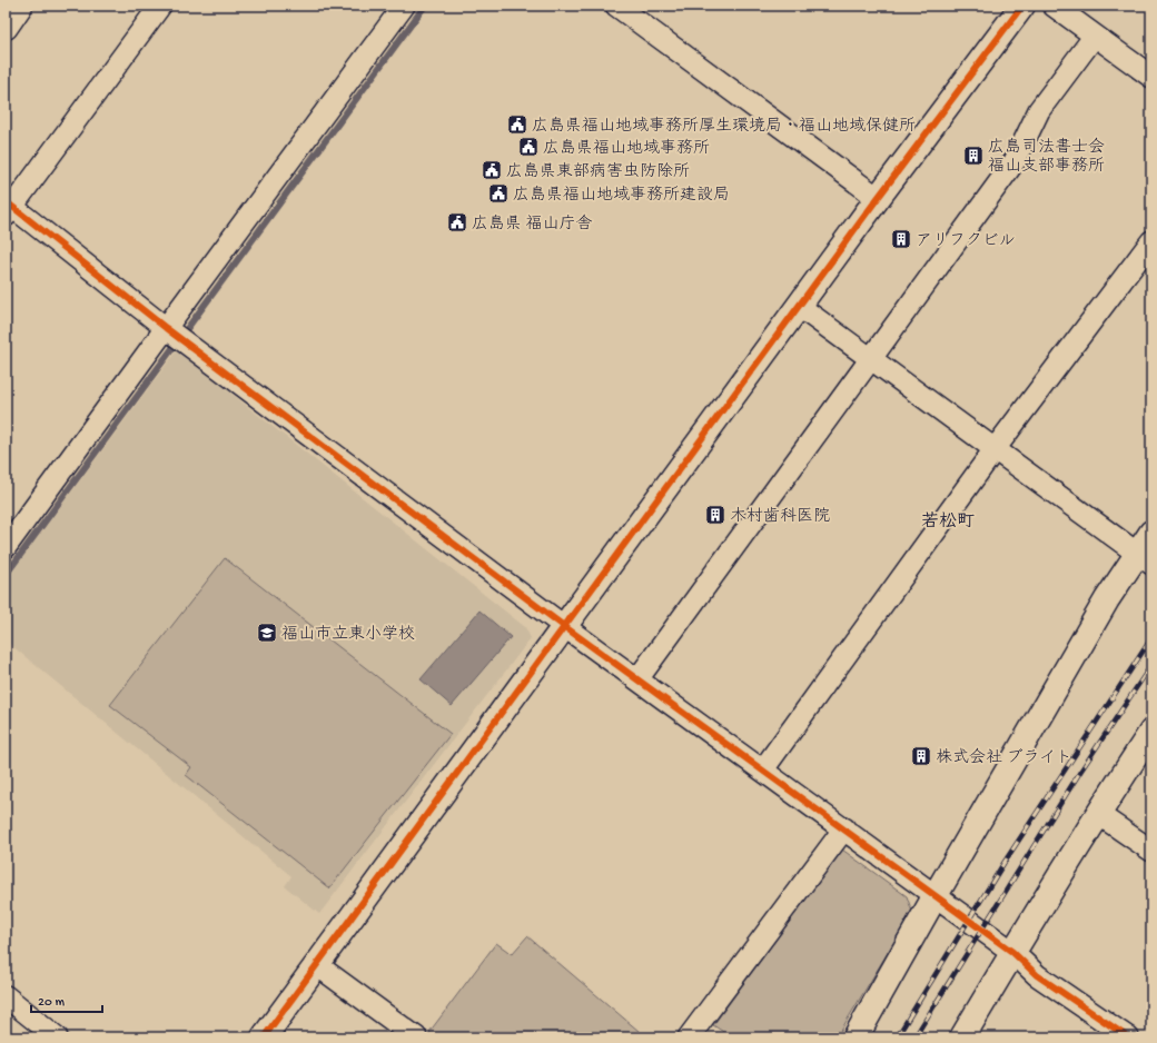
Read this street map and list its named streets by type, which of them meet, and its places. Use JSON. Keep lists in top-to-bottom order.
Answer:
{
  "districts": ["若松町"],
  "places": {
    "public building": [
      "広島県福山地域事務所厚生環境局・福山地域保健所",
      "広島県福山地域事務所",
      "広島県東部病害虫防除所",
      "広島県福山地域事務所建設局",
      "広島県 福山庁舎"
    ],
    "building": [
      "広島司法書士会 福山支部事務所",
      "アリフクビル",
      "木村歯科医院",
      "株式会社 ブライト"
    ],
    "school or university": ["福山市立東小学校"]
  },
  "scale_bar": "20 m"
}
